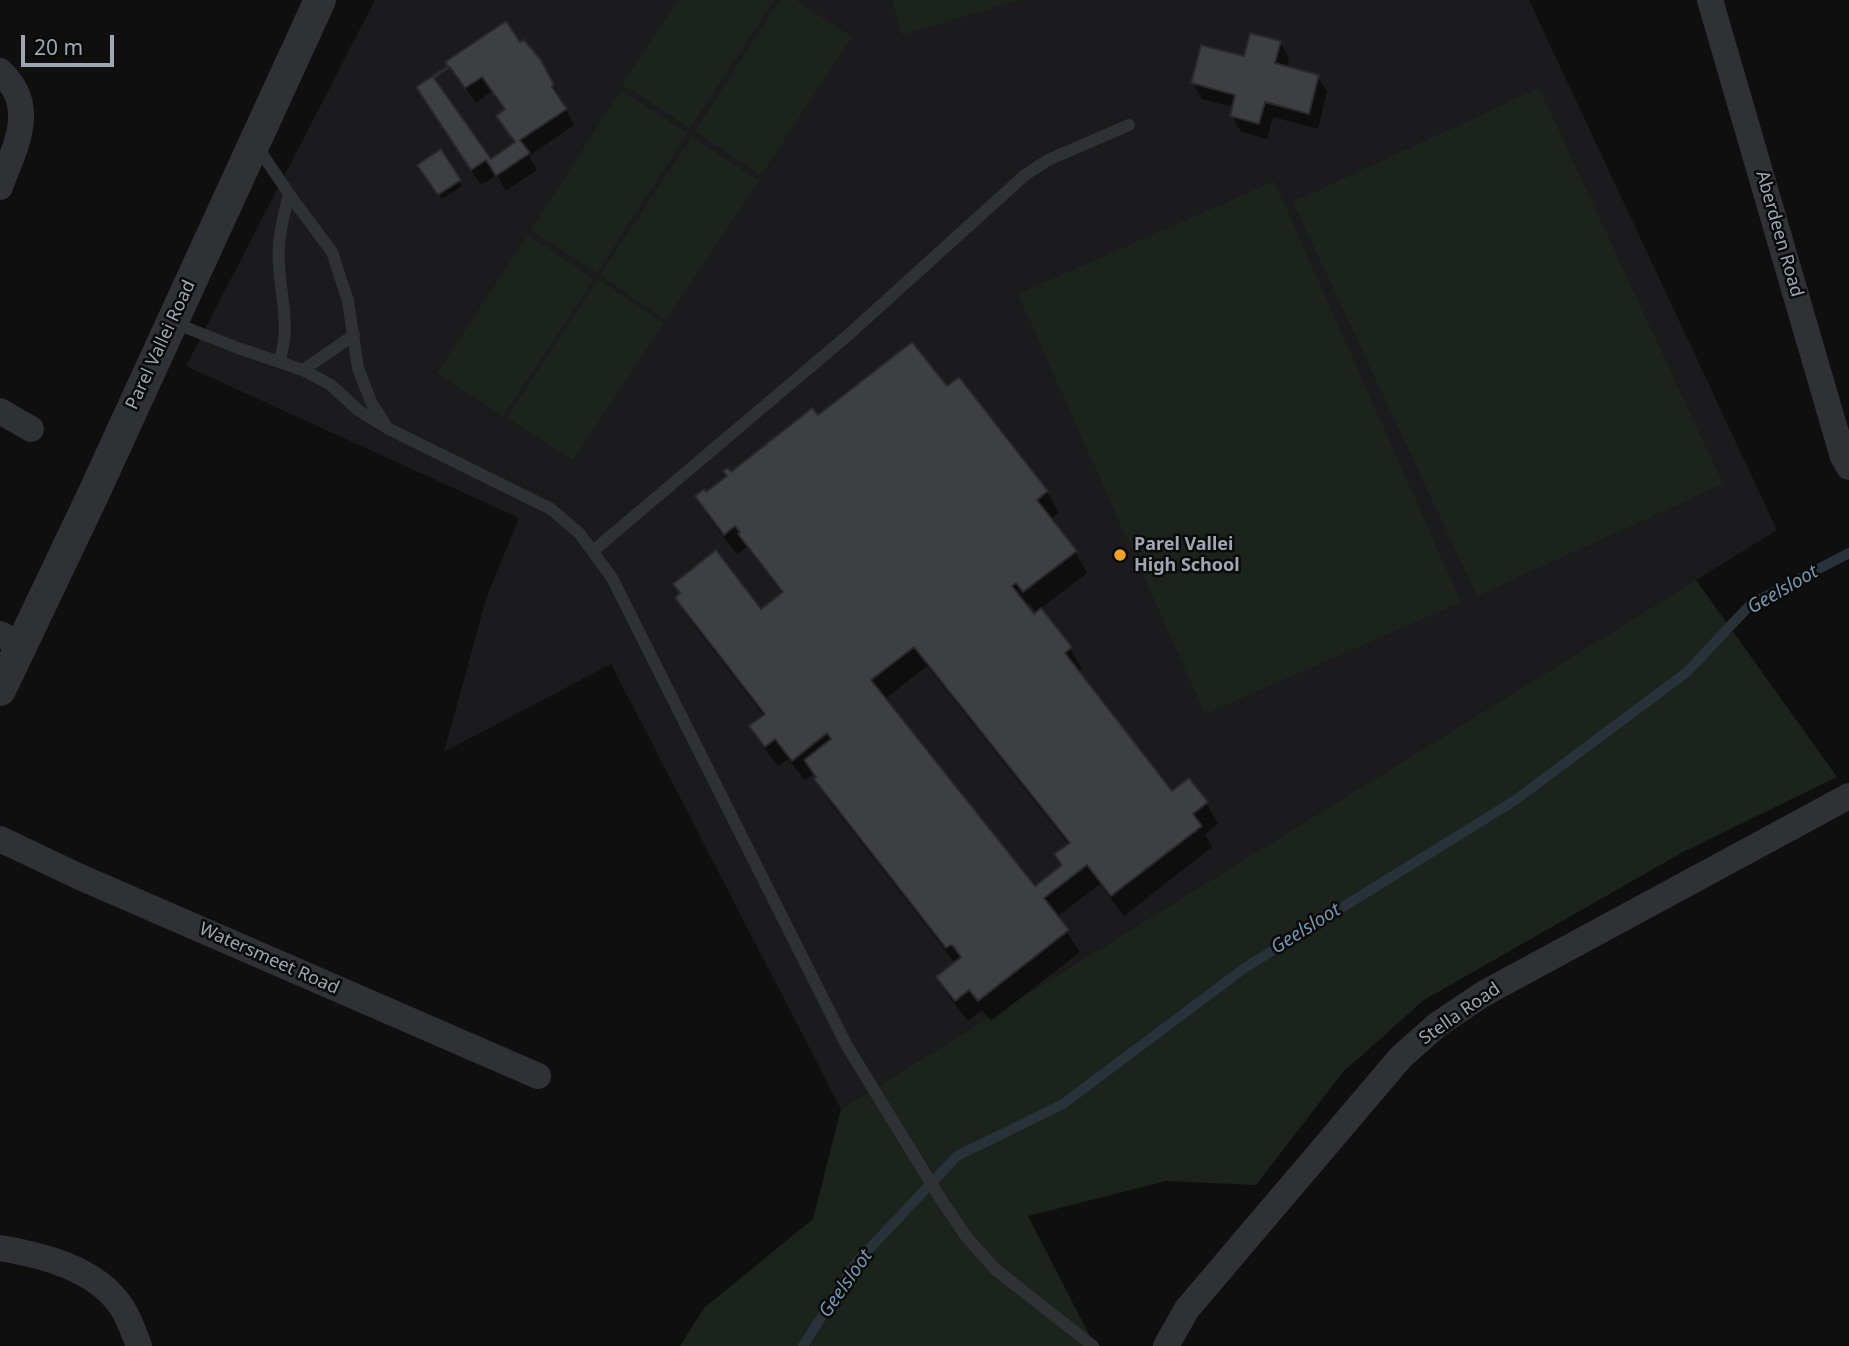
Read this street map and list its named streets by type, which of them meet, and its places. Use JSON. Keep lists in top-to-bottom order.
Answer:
{
  "streets": {
    "street": [
      "Aberdeen Road",
      "Parel Vallei Road",
      "Watersmeet Road",
      "Stella Road"
    ]
  },
  "water": ["Geelsloot"],
  "places": ["Parel Vallei High School"],
  "scale_bar": "20 m"
}
